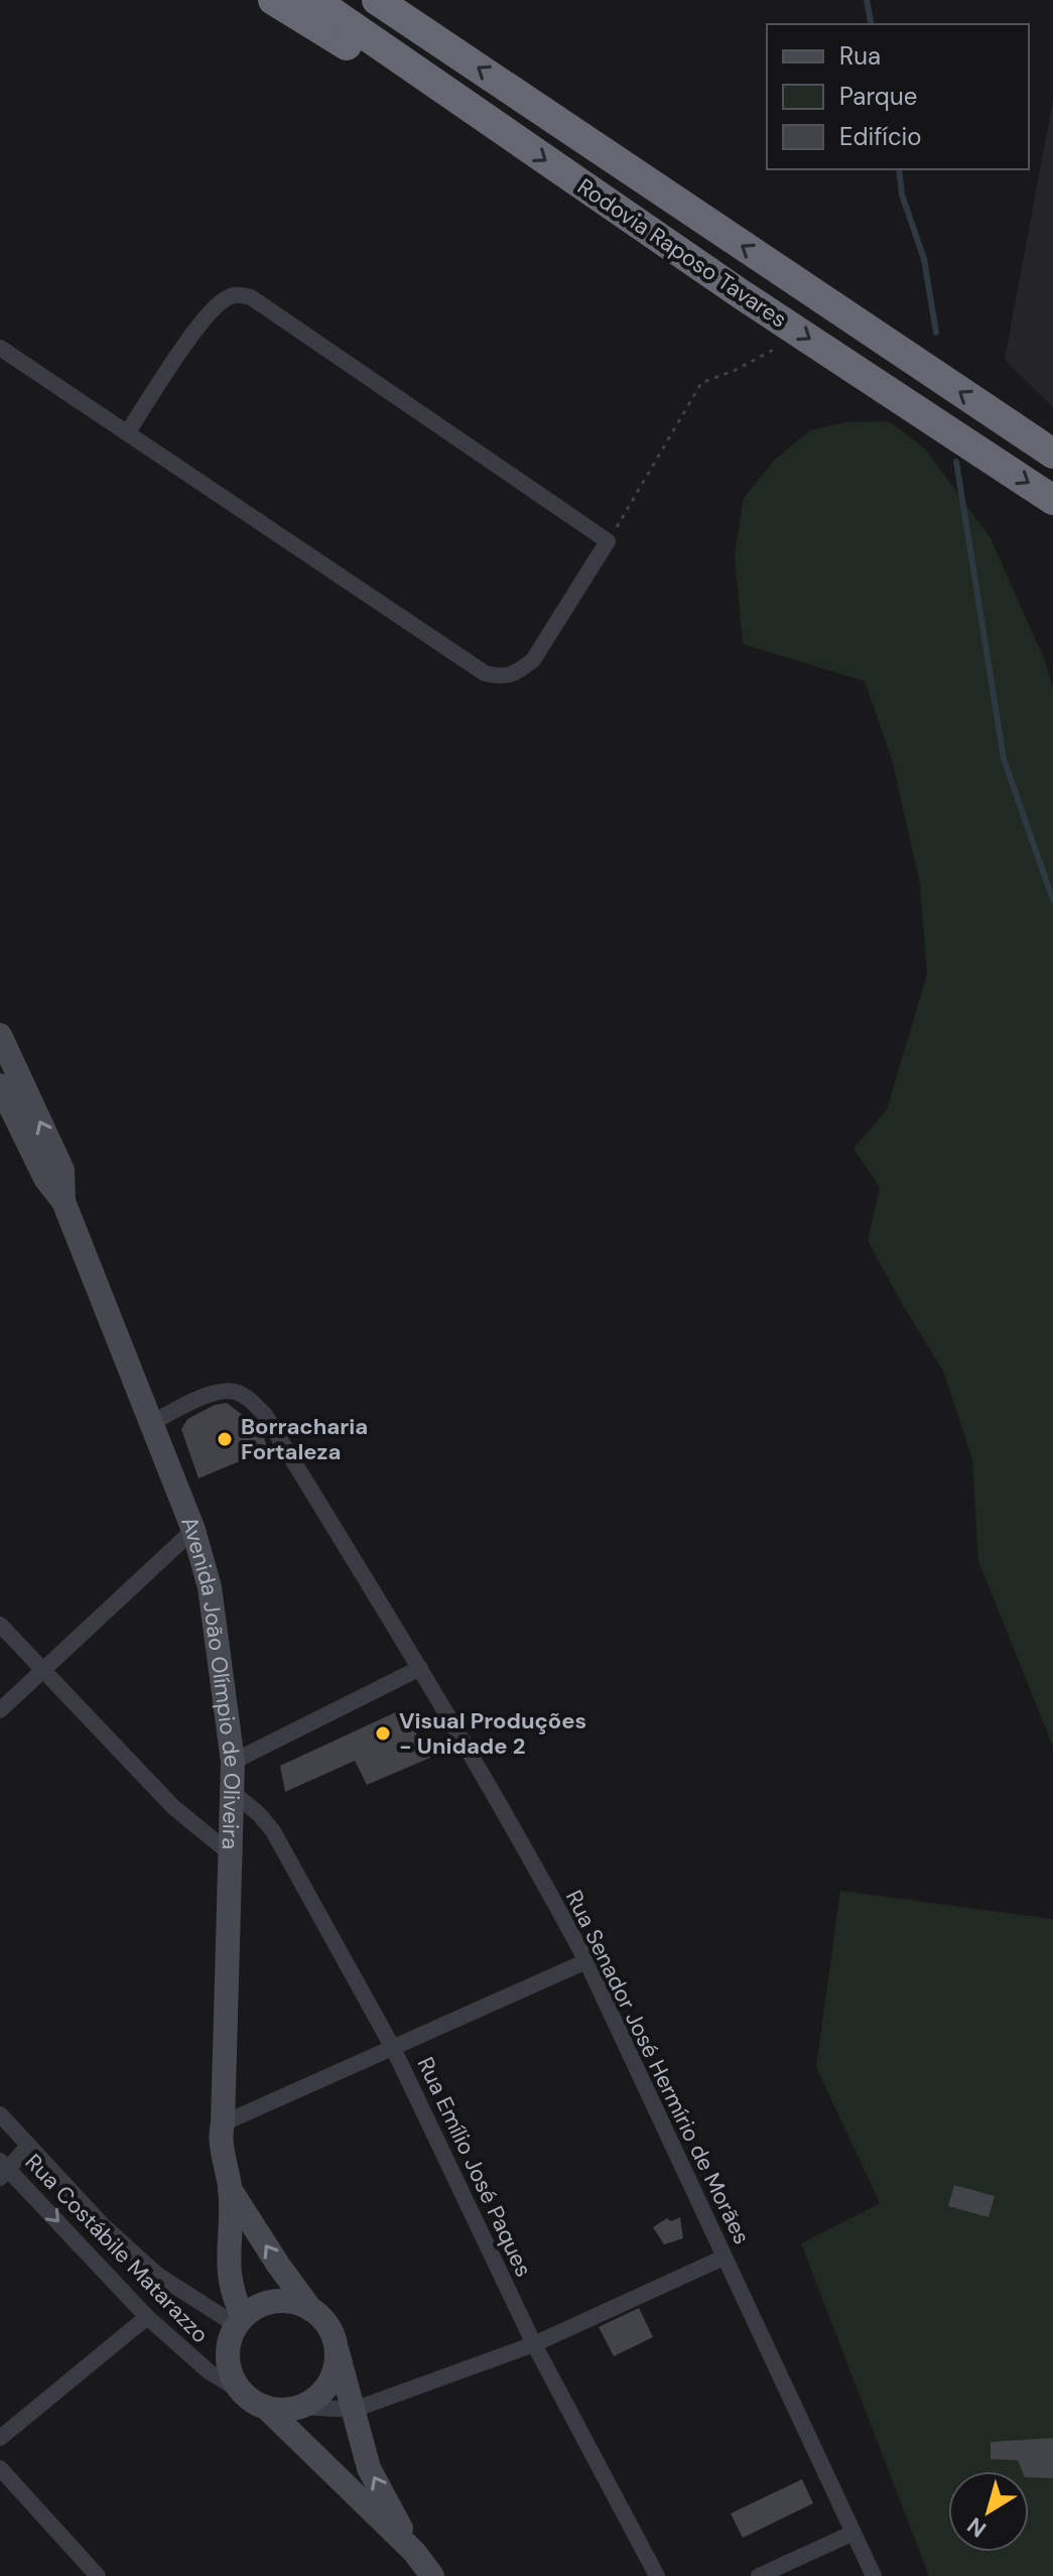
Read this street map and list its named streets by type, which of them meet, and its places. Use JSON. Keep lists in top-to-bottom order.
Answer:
{
  "streets": {
    "highway": ["Rodovia Raposo Tavares"],
    "main road": ["Avenida João Olímpio de Oliveira"],
    "street": ["Rua Senador José Hermírio de Morães", "Rua Emílio José Paques", "Rua Costábile Matarazzo"]
  },
  "crossings": [
    ["Avenida João Olímpio de Oliveira", "Rua Senador José Hermírio de Morães"],
    ["Avenida João Olímpio de Oliveira", "Rua Emílio José Paques"],
    ["Avenida João Olímpio de Oliveira", "Rua Costábile Matarazzo"]
  ],
  "places": ["Borracharia Fortaleza", "Visual Produções - Unidade 2"],
  "legend": ["Rua", "Parque", "Edifício"],
  "north": "bottom left"
}
